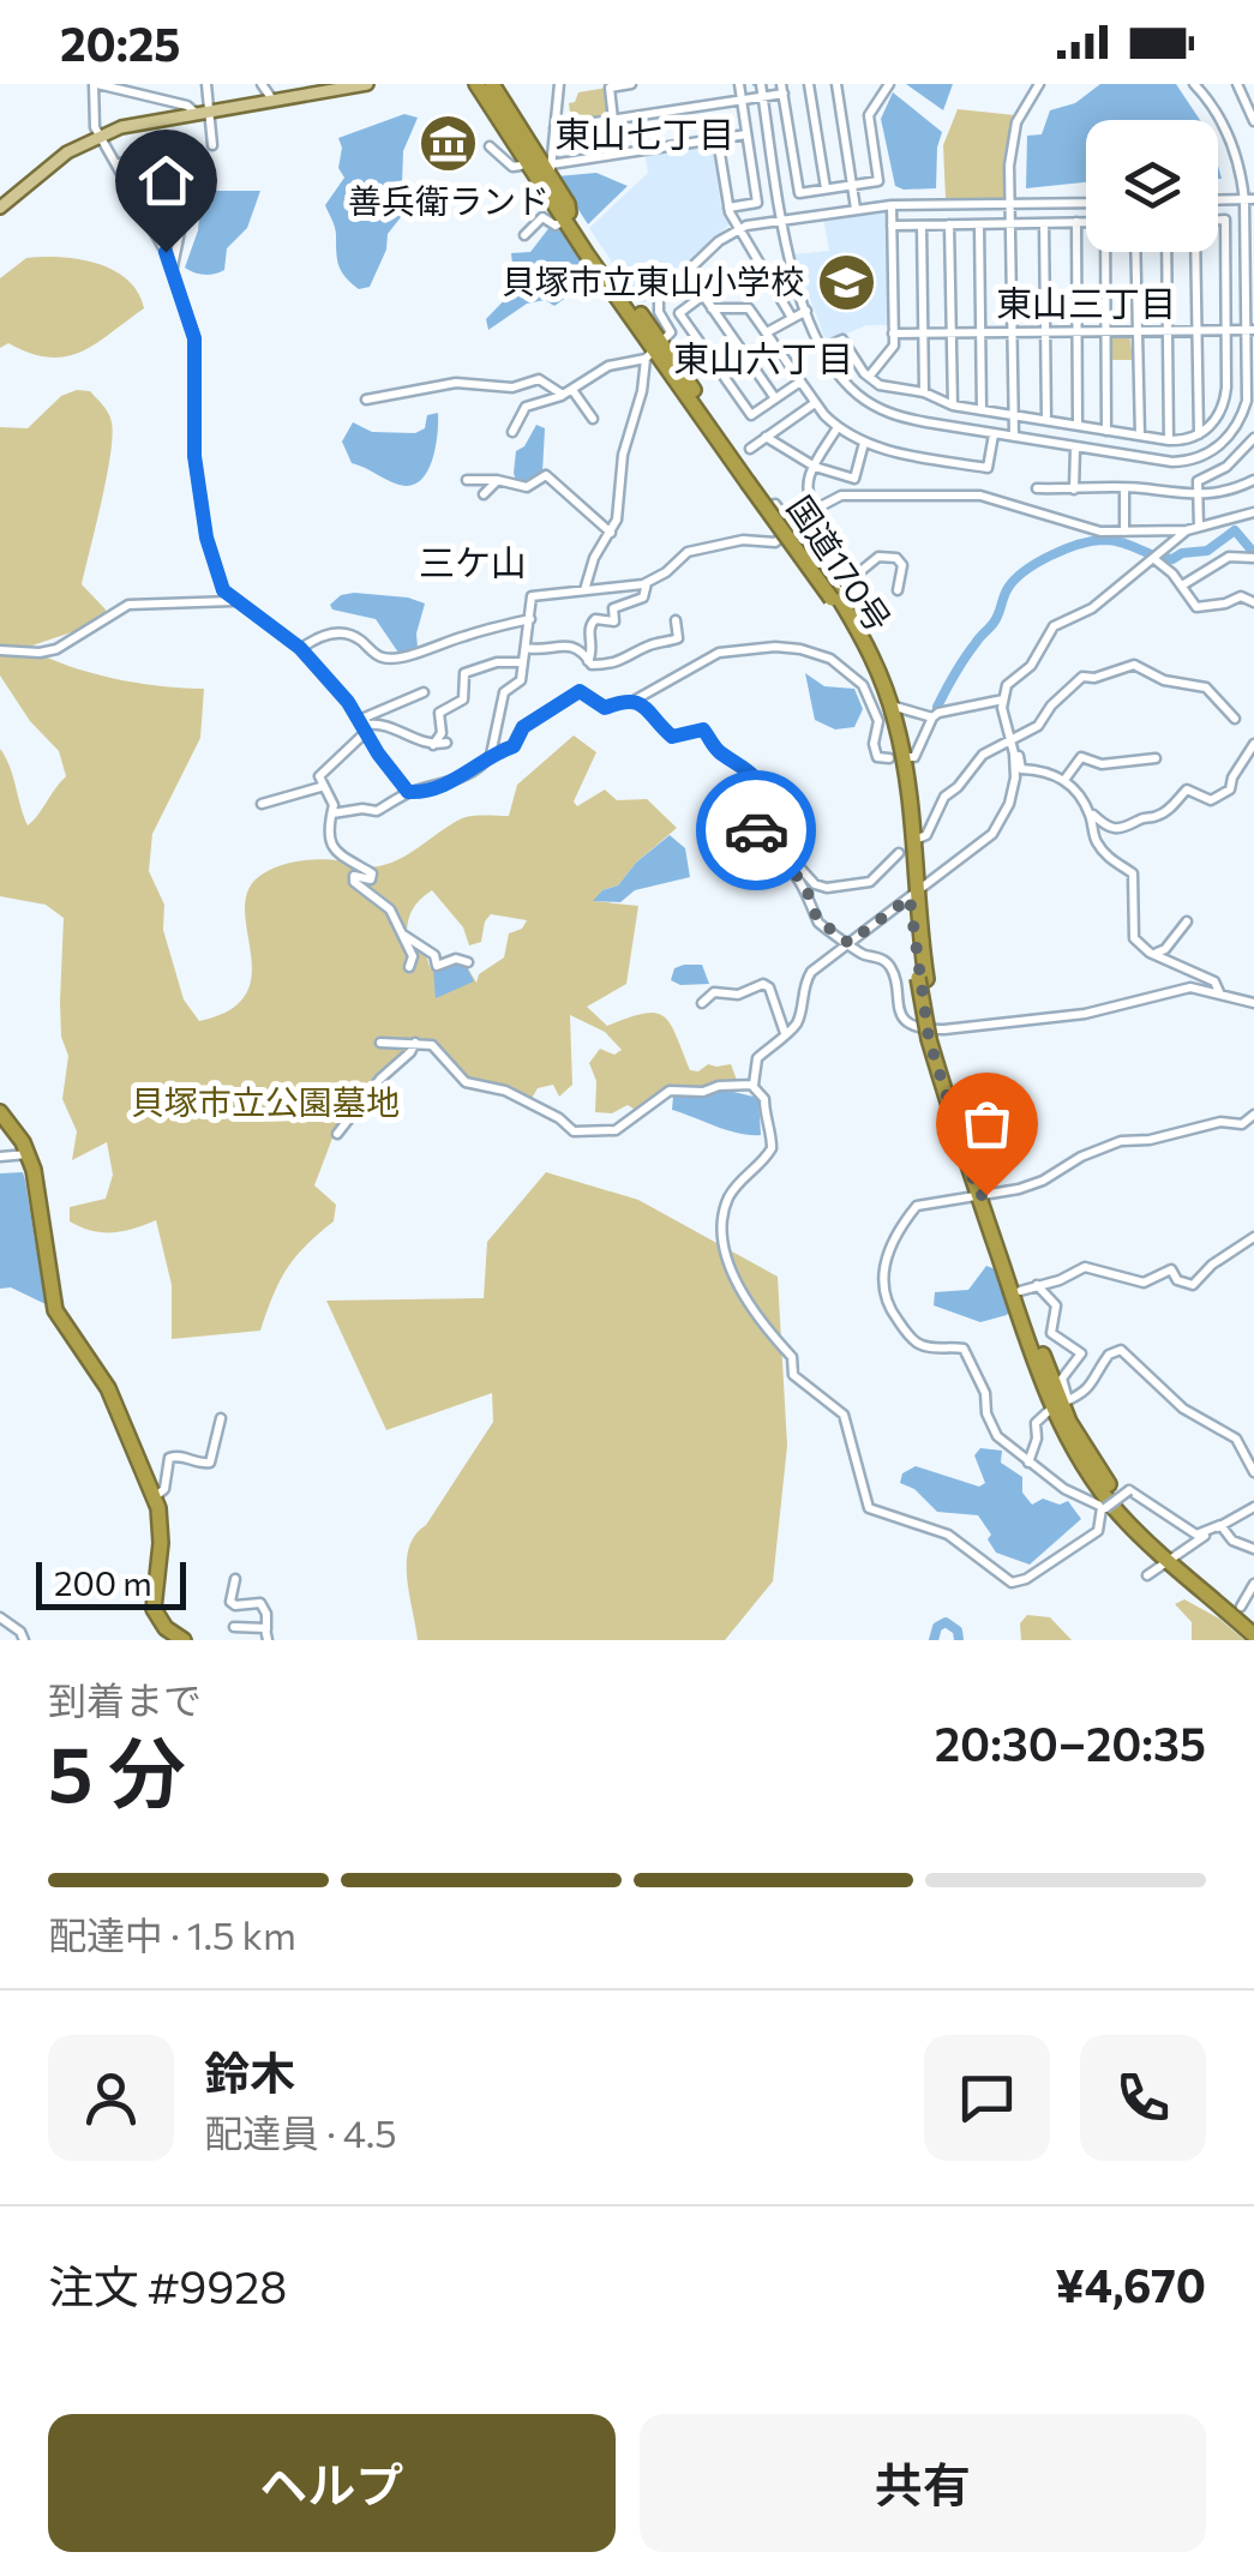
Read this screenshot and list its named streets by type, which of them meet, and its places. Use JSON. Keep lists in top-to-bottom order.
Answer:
{
  "streets": {
    "highway": ["国道170号"]
  },
  "districts": [
    "東山七丁目",
    "東山三丁目",
    "東山六丁目",
    "三ケ山"
  ],
  "parks": ["貝塚市立公園墓地"],
  "places": {
    "museum": ["善兵衛ランド"],
    "school or university": ["貝塚市立東山小学校"]
  },
  "scale_bar": "200 m",
  "page": {
    "status": "20:25",
    "scale": "200 m",
    "heading": ["5 分", "到着まで", "20:30–20:35"],
    "panel": [
      "鈴木",
      "配達員 · 4.5",
      "注文 #9928",
      "¥4,670"
    ],
    "bar": "配達中 · 1.5 km",
    "buttons": ["ヘルプ", "共有"]
  }
}
